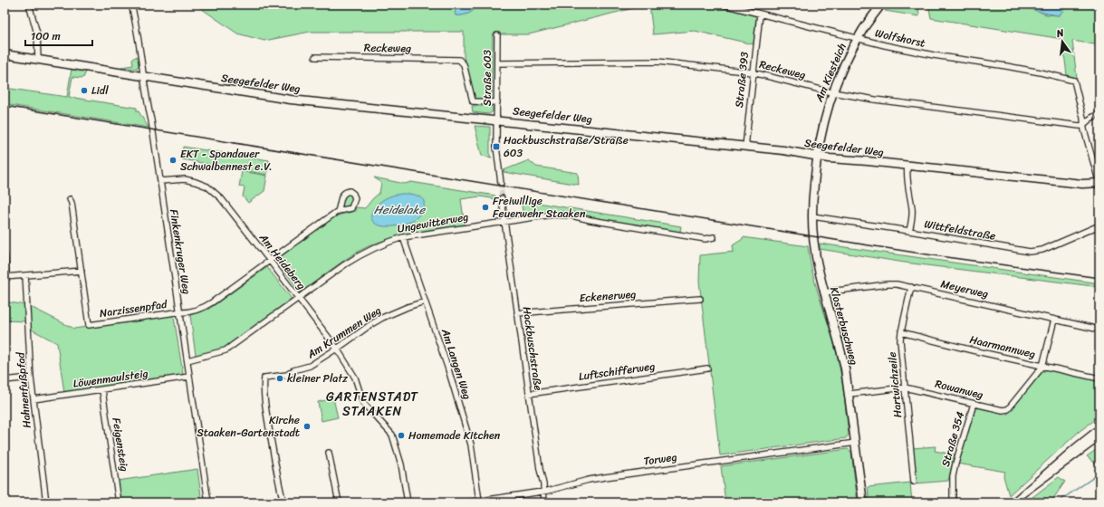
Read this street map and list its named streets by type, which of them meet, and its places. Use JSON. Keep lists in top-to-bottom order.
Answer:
{
  "streets": {
    "street": [
      "Wolfshorst",
      "Reckeweg",
      "Am Kiesteich",
      "Straße 603",
      "Straße 393",
      "Seegefelder Weg",
      "Ungewitterweg",
      "Wittfeldstraße",
      "Finkenkruger Weg",
      "Am Heideberg",
      "Meyerweg",
      "Eckenerweg",
      "Narzissenpfad",
      "Klosterbuschweg",
      "Am Krummen Weg",
      "Haarmannweg",
      "Hackbuschstraße",
      "Am Langen Weg",
      "Luftschifferweg",
      "Löwenmaulsteig",
      "Hartwichzeile",
      "Rowanweg",
      "Hahnenfußpfad",
      "Straße 354",
      "Feigensteig",
      "Torweg"
    ]
  },
  "crossings": [
    ["Wolfshorst", "Reckeweg"],
    ["Wolfshorst", "Am Kiesteich"],
    ["Wolfshorst", "Straße 393"],
    ["Reckeweg", "Am Kiesteich"],
    ["Reckeweg", "Straße 603"],
    ["Reckeweg", "Straße 393"],
    ["Am Kiesteich", "Seegefelder Weg"],
    ["Am Kiesteich", "Klosterbuschweg"],
    ["Straße 603", "Seegefelder Weg"],
    ["Straße 393", "Seegefelder Weg"],
    ["Seegefelder Weg", "Finkenkruger Weg"],
    ["Seegefelder Weg", "Klosterbuschweg"],
    ["Ungewitterweg", "Finkenkruger Weg"],
    ["Ungewitterweg", "Am Heideberg"],
    ["Ungewitterweg", "Hackbuschstraße"],
    ["Ungewitterweg", "Am Langen Weg"],
    ["Wittfeldstraße", "Klosterbuschweg"],
    ["Finkenkruger Weg", "Am Heideberg"],
    ["Finkenkruger Weg", "Narzissenpfad"],
    ["Finkenkruger Weg", "Löwenmaulsteig"],
    ["Am Heideberg", "Am Krummen Weg"],
    ["Meyerweg", "Klosterbuschweg"],
    ["Meyerweg", "Hartwichzeile"],
    ["Eckenerweg", "Hackbuschstraße"],
    ["Klosterbuschweg", "Rowanweg"],
    ["Klosterbuschweg", "Torweg"],
    ["Am Krummen Weg", "Am Langen Weg"],
    ["Haarmannweg", "Hartwichzeile"],
    ["Haarmannweg", "Rowanweg"],
    ["Hackbuschstraße", "Luftschifferweg"],
    ["Hackbuschstraße", "Torweg"],
    ["Am Langen Weg", "Torweg"],
    ["Löwenmaulsteig", "Hahnenfußpfad"],
    ["Löwenmaulsteig", "Feigensteig"],
    ["Hartwichzeile", "Rowanweg"],
    ["Rowanweg", "Straße 354"]
  ],
  "districts": ["GARTENSTADT STAAKEN"],
  "water": ["Heidelake"],
  "places": {
    "other": [
      "Lidl",
      "EKT - Spandauer Schwalbennest e.V.",
      "Freiwillige Feuerwehr Staaken",
      "kleiner Platz",
      "Kirche Staaken-Gartenstadt",
      "Homemade Kitchen"
    ],
    "transit": ["Hackbuschstraße/Straße 603"]
  },
  "scale_bar": "100 m",
  "north": "top"
}
